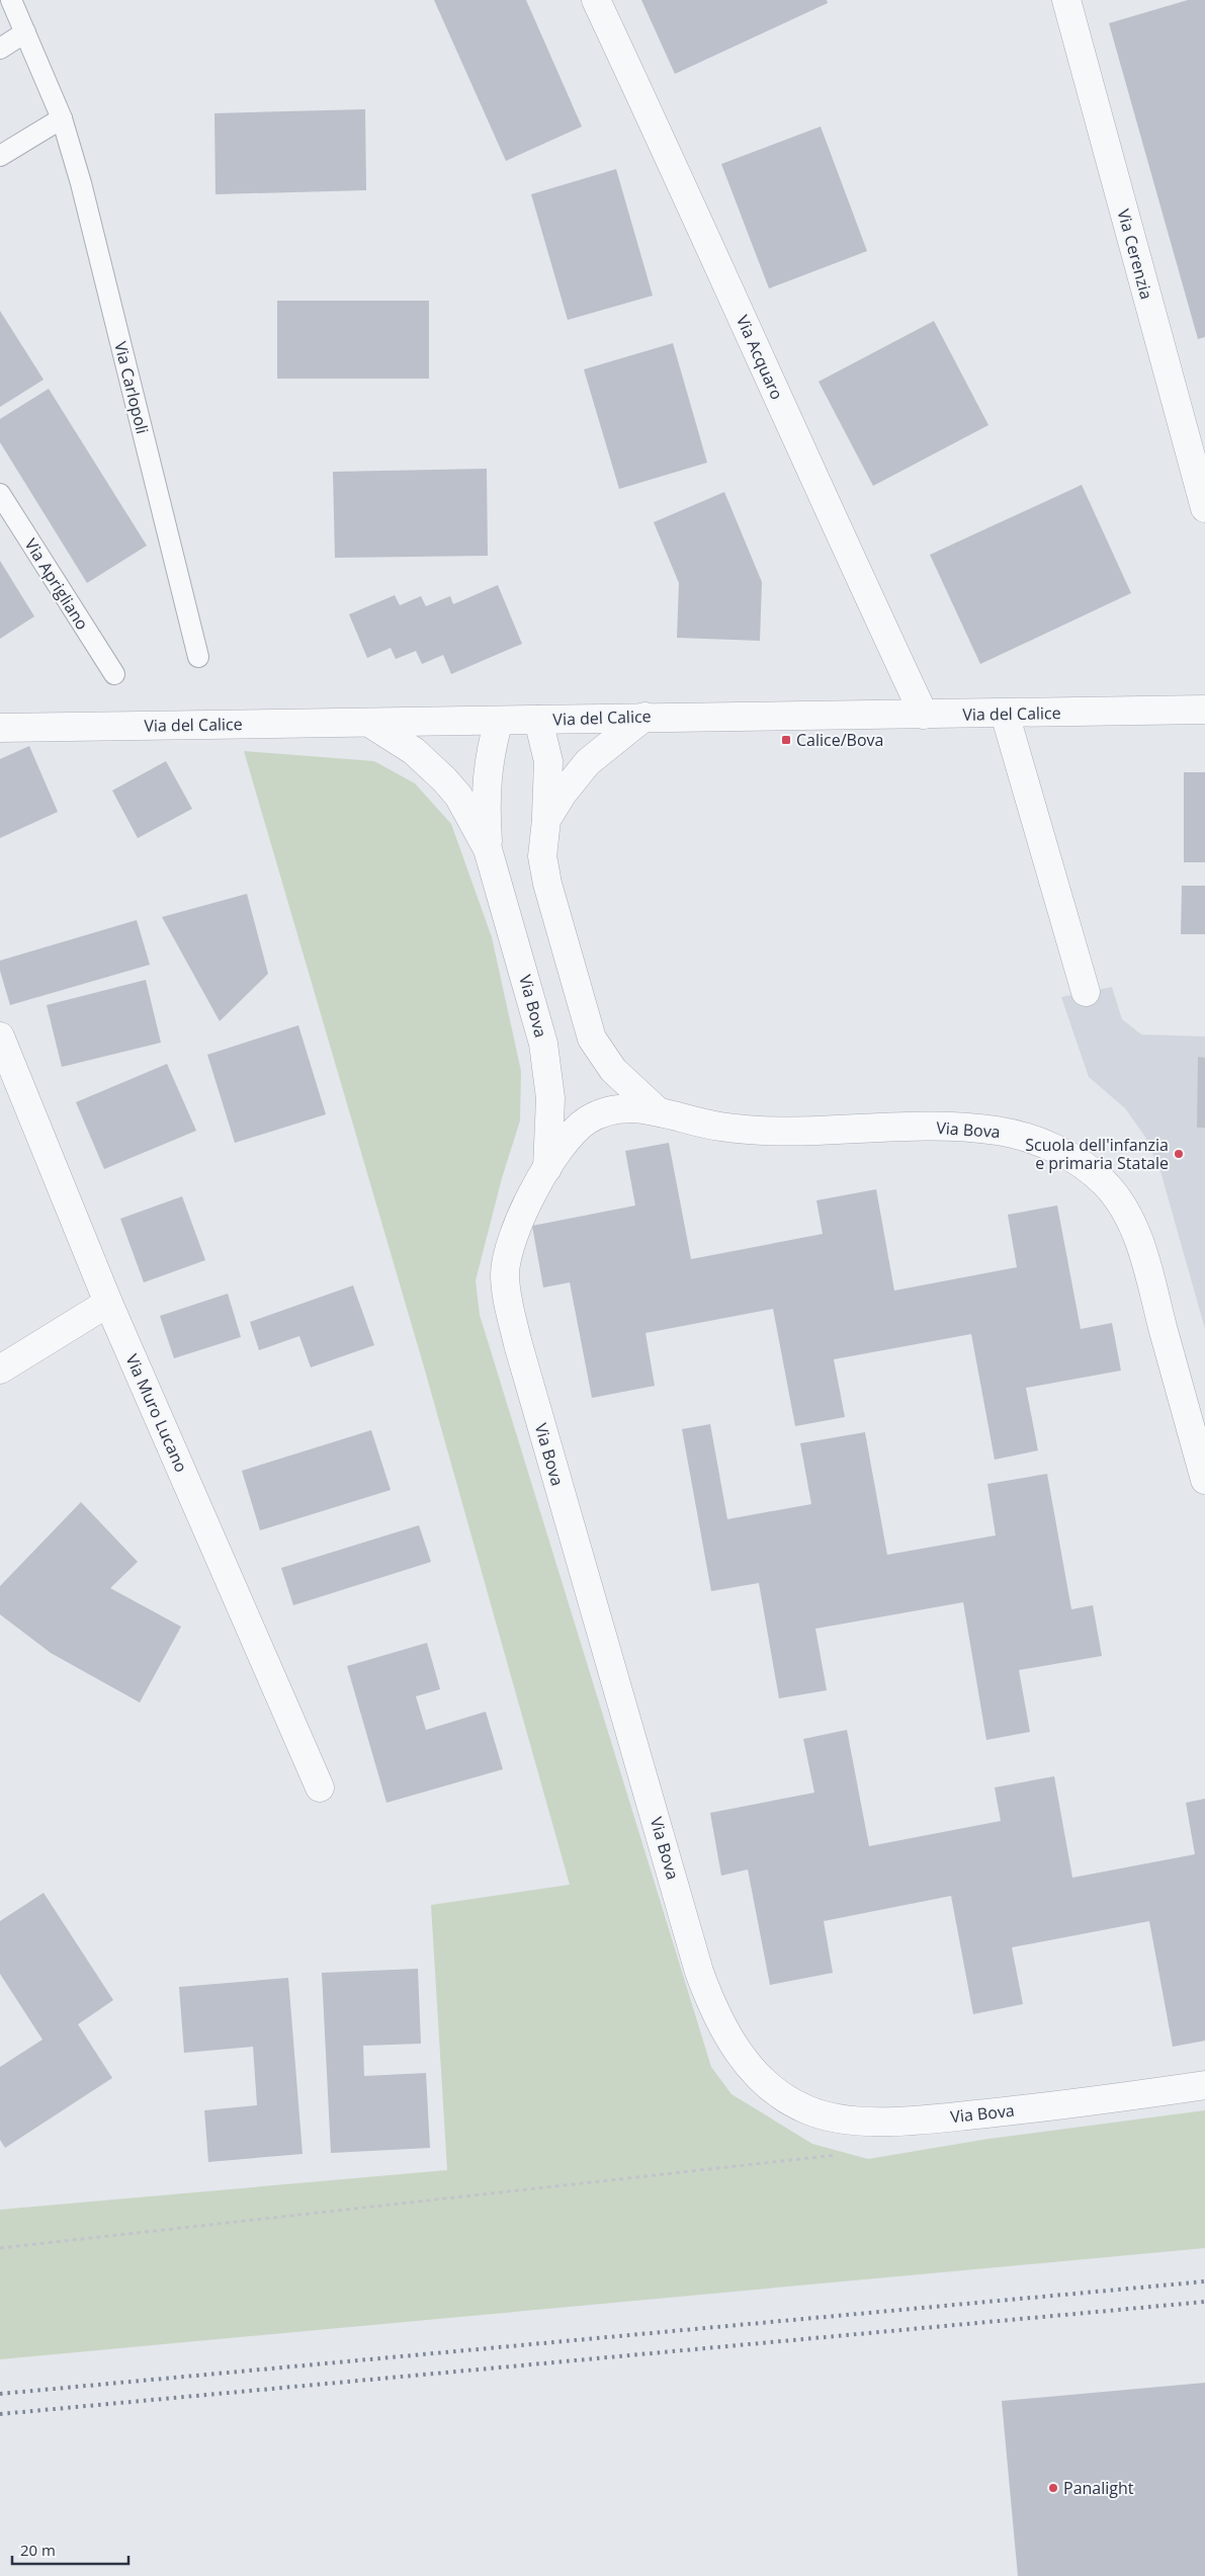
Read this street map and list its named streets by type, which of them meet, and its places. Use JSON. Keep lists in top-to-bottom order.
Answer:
{
  "streets": {
    "street": [
      "Via Cerenzia",
      "Via Acquaro",
      "Via del Calice",
      "Via Bova",
      "Via Muro Lucano"
    ],
    "lane": ["Via Carlopoli", "Via Aprigliano"]
  },
  "crossings": [
    ["Via Acquaro", "Via del Calice"],
    ["Via del Calice", "Via Bova"]
  ],
  "places": {
    "transit": ["Calice/Bova"],
    "other": ["Scuola dell'infanzia e primaria Statale", "Panalight"]
  },
  "scale_bar": "20 m"
}
